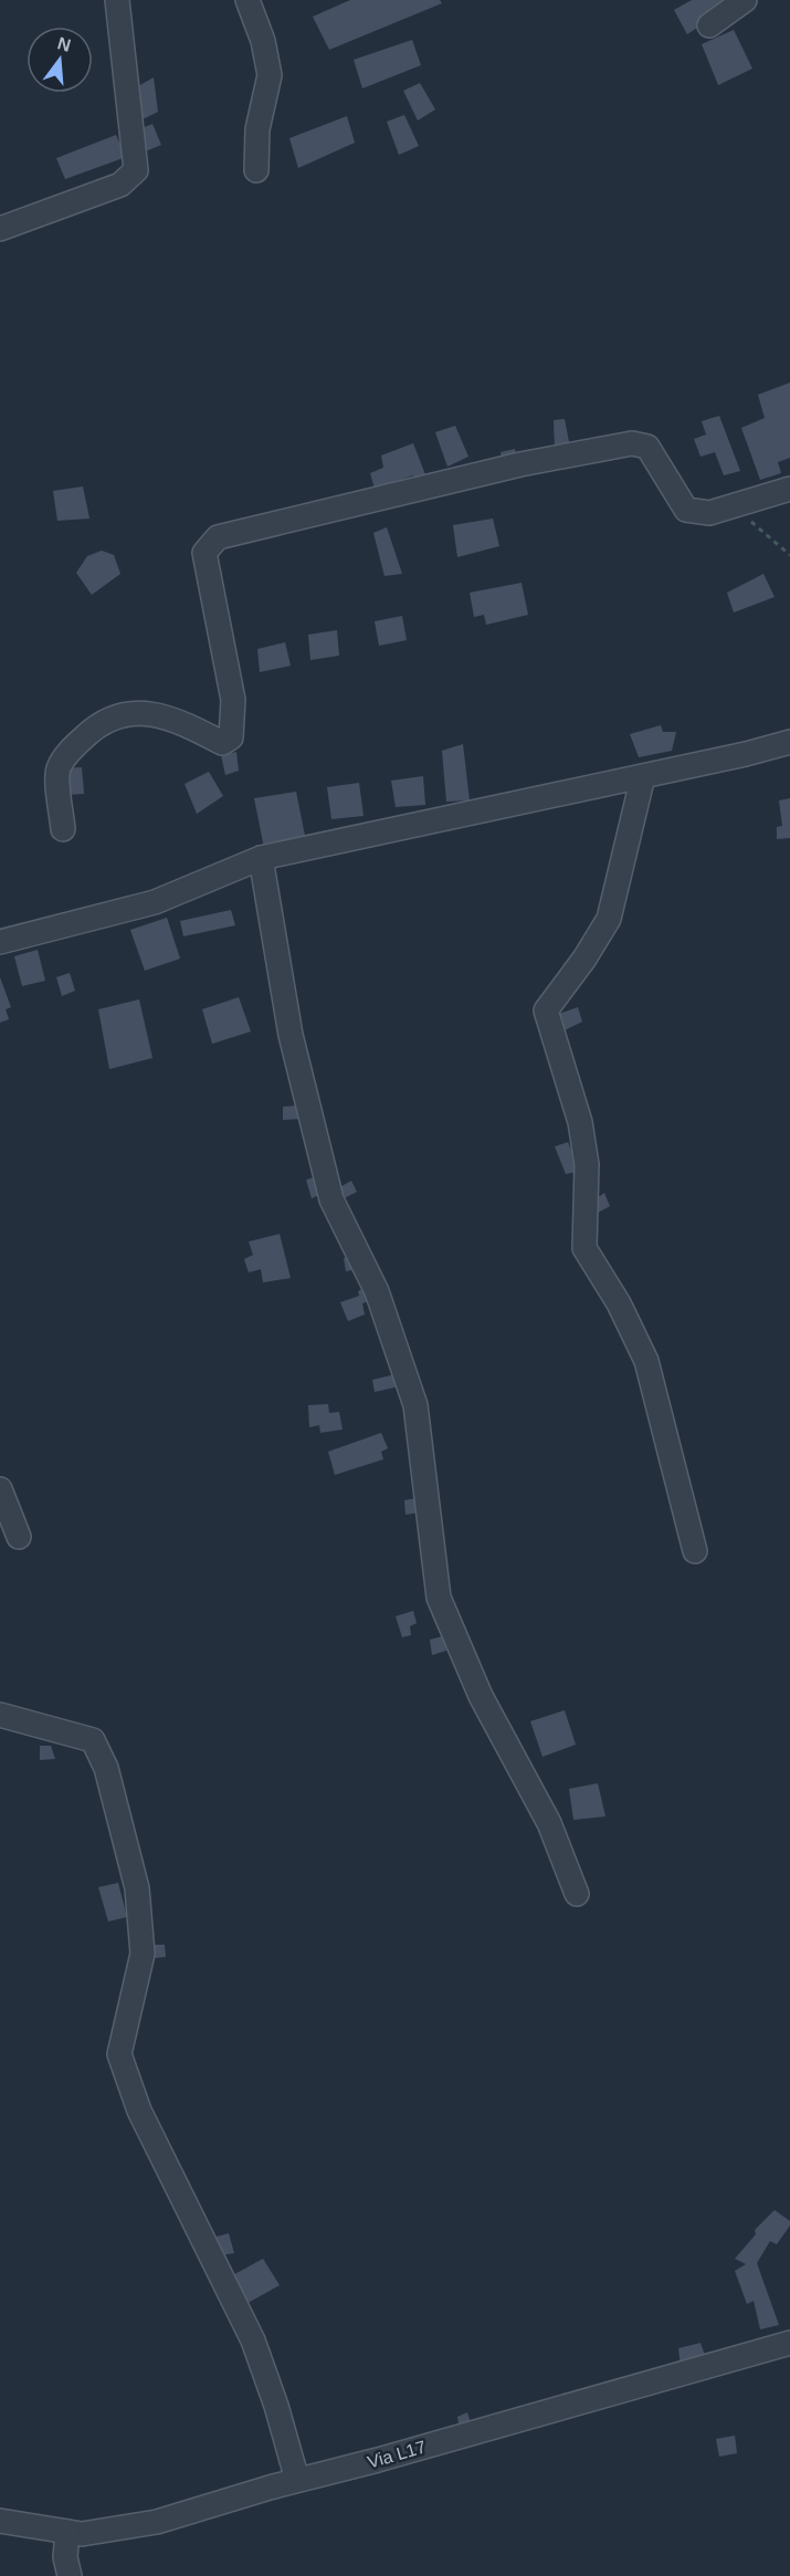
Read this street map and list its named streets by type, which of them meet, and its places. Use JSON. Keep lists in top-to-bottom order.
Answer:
{
  "streets": {
    "street": ["Via L17"]
  },
  "north": "top"
}
